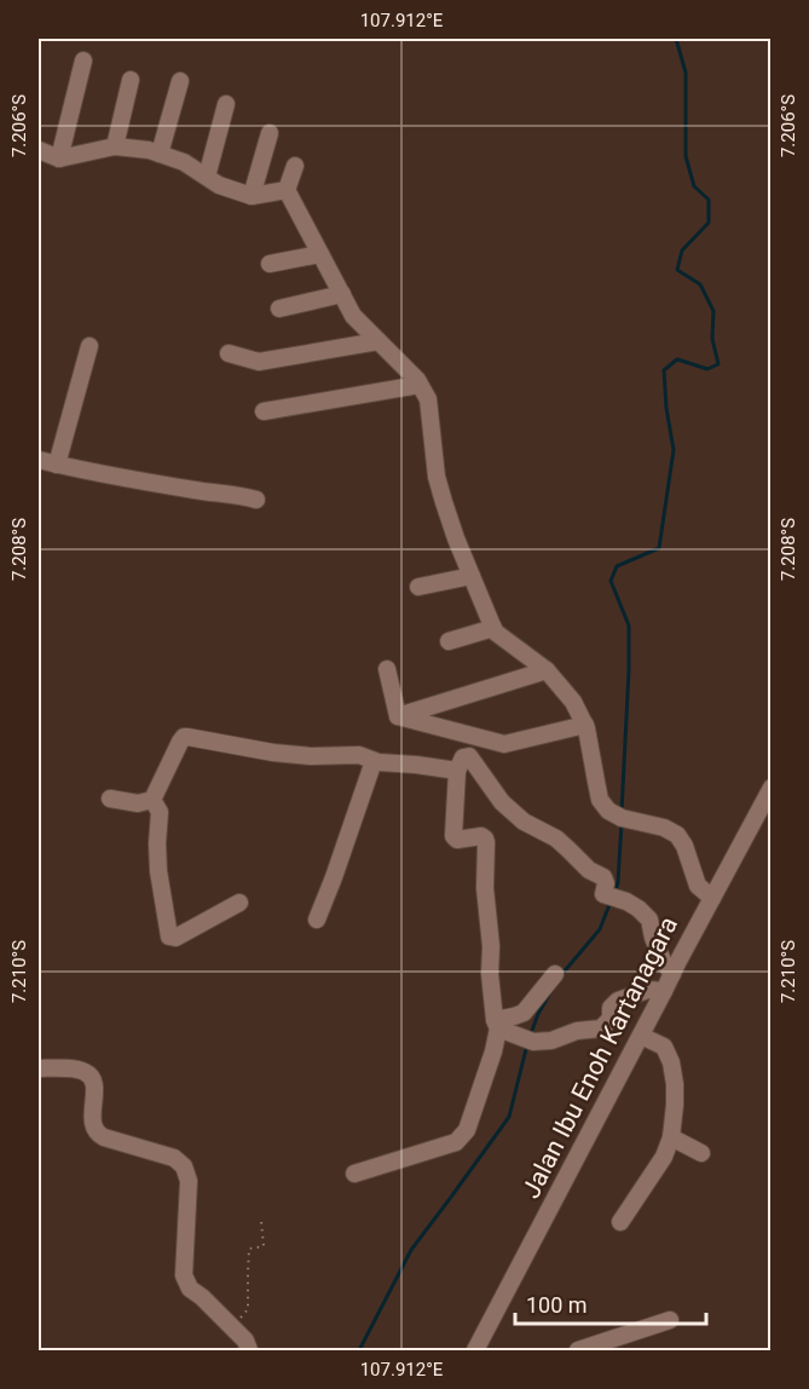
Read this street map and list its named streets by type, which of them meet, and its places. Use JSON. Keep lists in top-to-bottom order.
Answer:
{
  "streets": {
    "street": ["Jalan Ibu Enoh Kartanagara"]
  },
  "scale_bar": "100 m",
  "coordinates": [
    "107.912°E",
    "7.206°S",
    "7.208°S",
    "7.210°S"
  ]
}
